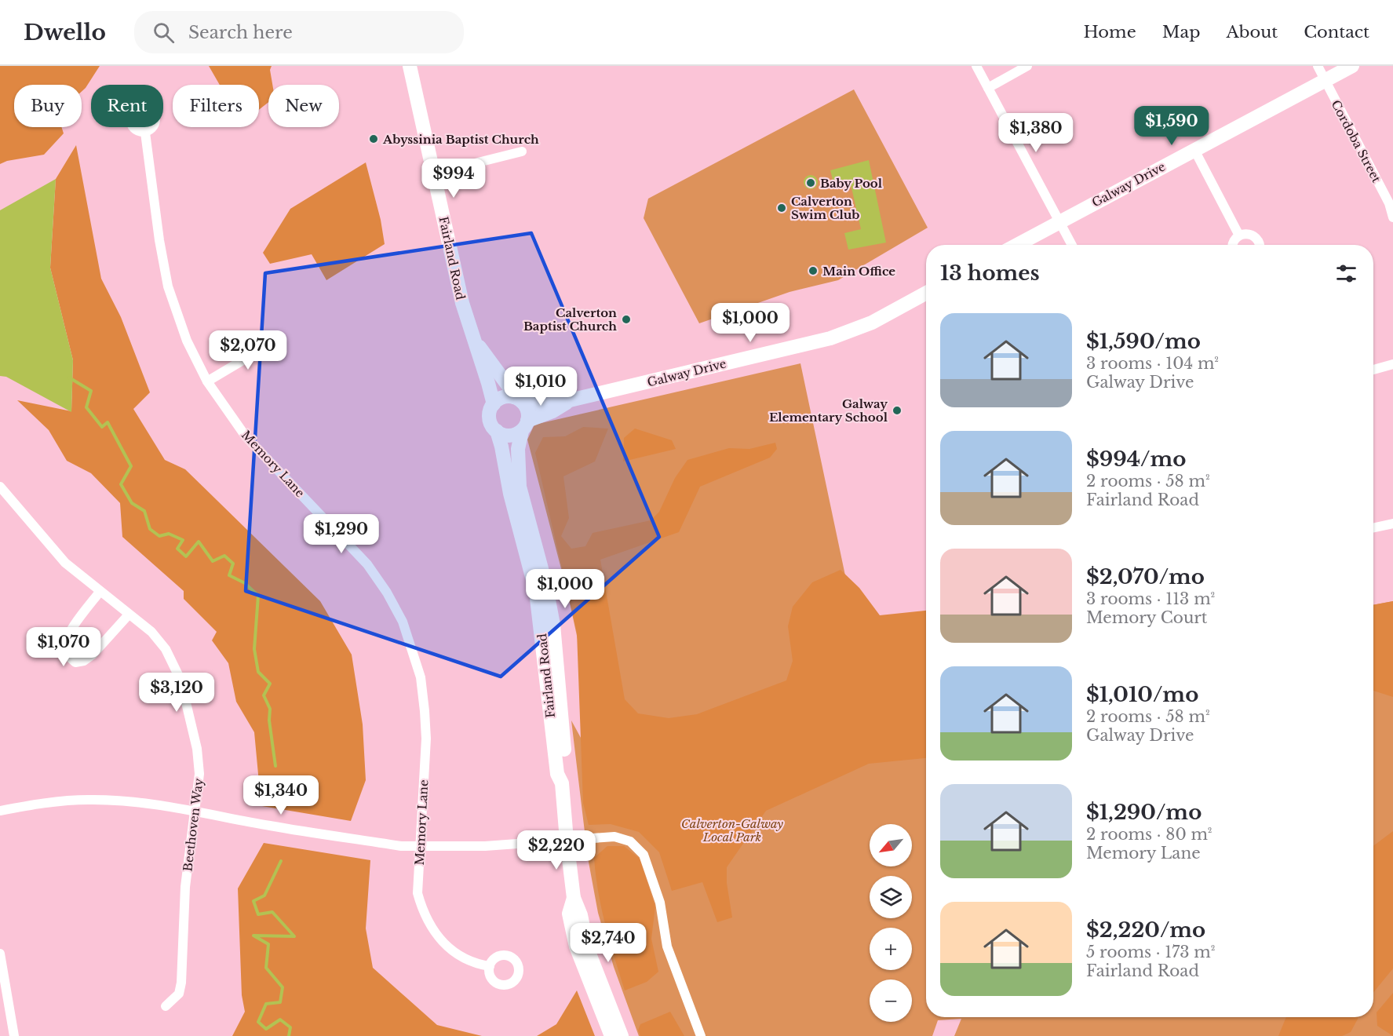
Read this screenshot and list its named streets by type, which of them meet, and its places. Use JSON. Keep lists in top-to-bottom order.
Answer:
{
  "streets": {
    "main road": ["Galway Drive", "Fairland Road"],
    "street": ["Cordoba Street", "Memory Lane", "Beethoven Way"]
  },
  "crossings": [
    ["Cordoba Street", "Galway Drive"],
    ["Galway Drive", "Fairland Road"]
  ],
  "parks": ["Calverton-Galway Local Park"],
  "places": [
    "Abyssinia Baptist Church",
    "Baby Pool",
    "Calverton Swim Club",
    "Main Office",
    "Calverton Baptist Church",
    "Galway Elementary School"
  ],
  "north": "bottom left",
  "page": {
    "header": "Dwello",
    "search": "Search here",
    "nav": [
      "Home",
      "Map",
      "About",
      "Contact"
    ],
    "chip": [
      "Buy",
      "Rent",
      "Filters",
      "New"
    ],
    "price": [
      "$1,590",
      "$1,380",
      "$994",
      "$1,000",
      "$2,070",
      "$1,010",
      "$1,290",
      "$1,000",
      "$1,070",
      "$3,120",
      "$1,340",
      "$2,220",
      "$2,740"
    ],
    "heading": "13 homes",
    "list": [
      {
        "name": "$1,590/mo",
        "note": "3 rooms · 104 m² · Galway Drive"
      },
      {
        "name": "$994/mo",
        "note": "2 rooms · 58 m² · Fairland Road"
      },
      {
        "name": "$2,070/mo",
        "note": "3 rooms · 113 m² · Memory Court"
      },
      {
        "name": "$1,010/mo",
        "note": "2 rooms · 58 m² · Galway Drive"
      },
      {
        "name": "$1,290/mo",
        "note": "2 rooms · 80 m² · Memory Lane"
      },
      {
        "name": "$2,220/mo",
        "note": "5 rooms · 173 m² · Fairland Road"
      }
    ],
    "map_buttons": ["+", "−"]
  }
}
